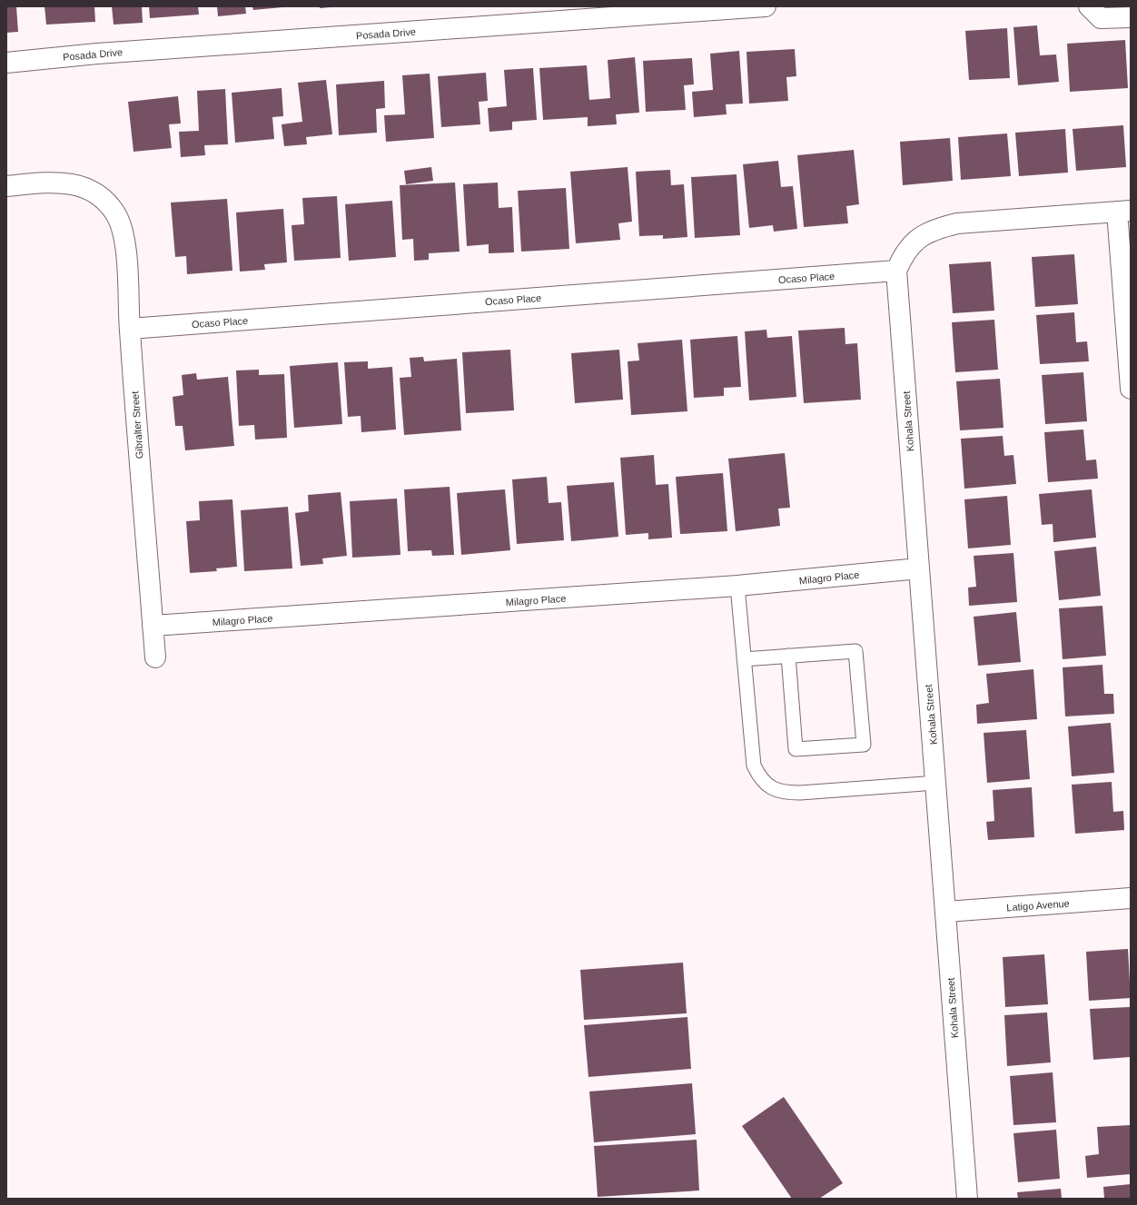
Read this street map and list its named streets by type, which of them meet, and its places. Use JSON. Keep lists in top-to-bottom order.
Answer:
{
  "streets": {
    "street": [
      "Posada Drive",
      "Ocaso Place",
      "Kohala Street",
      "Gibralter Street",
      "Milagro Place",
      "Latigo Avenue"
    ]
  },
  "crossings": [
    ["Ocaso Place", "Kohala Street"],
    ["Ocaso Place", "Gibralter Street"],
    ["Kohala Street", "Milagro Place"],
    ["Kohala Street", "Latigo Avenue"],
    ["Gibralter Street", "Milagro Place"]
  ]
}
